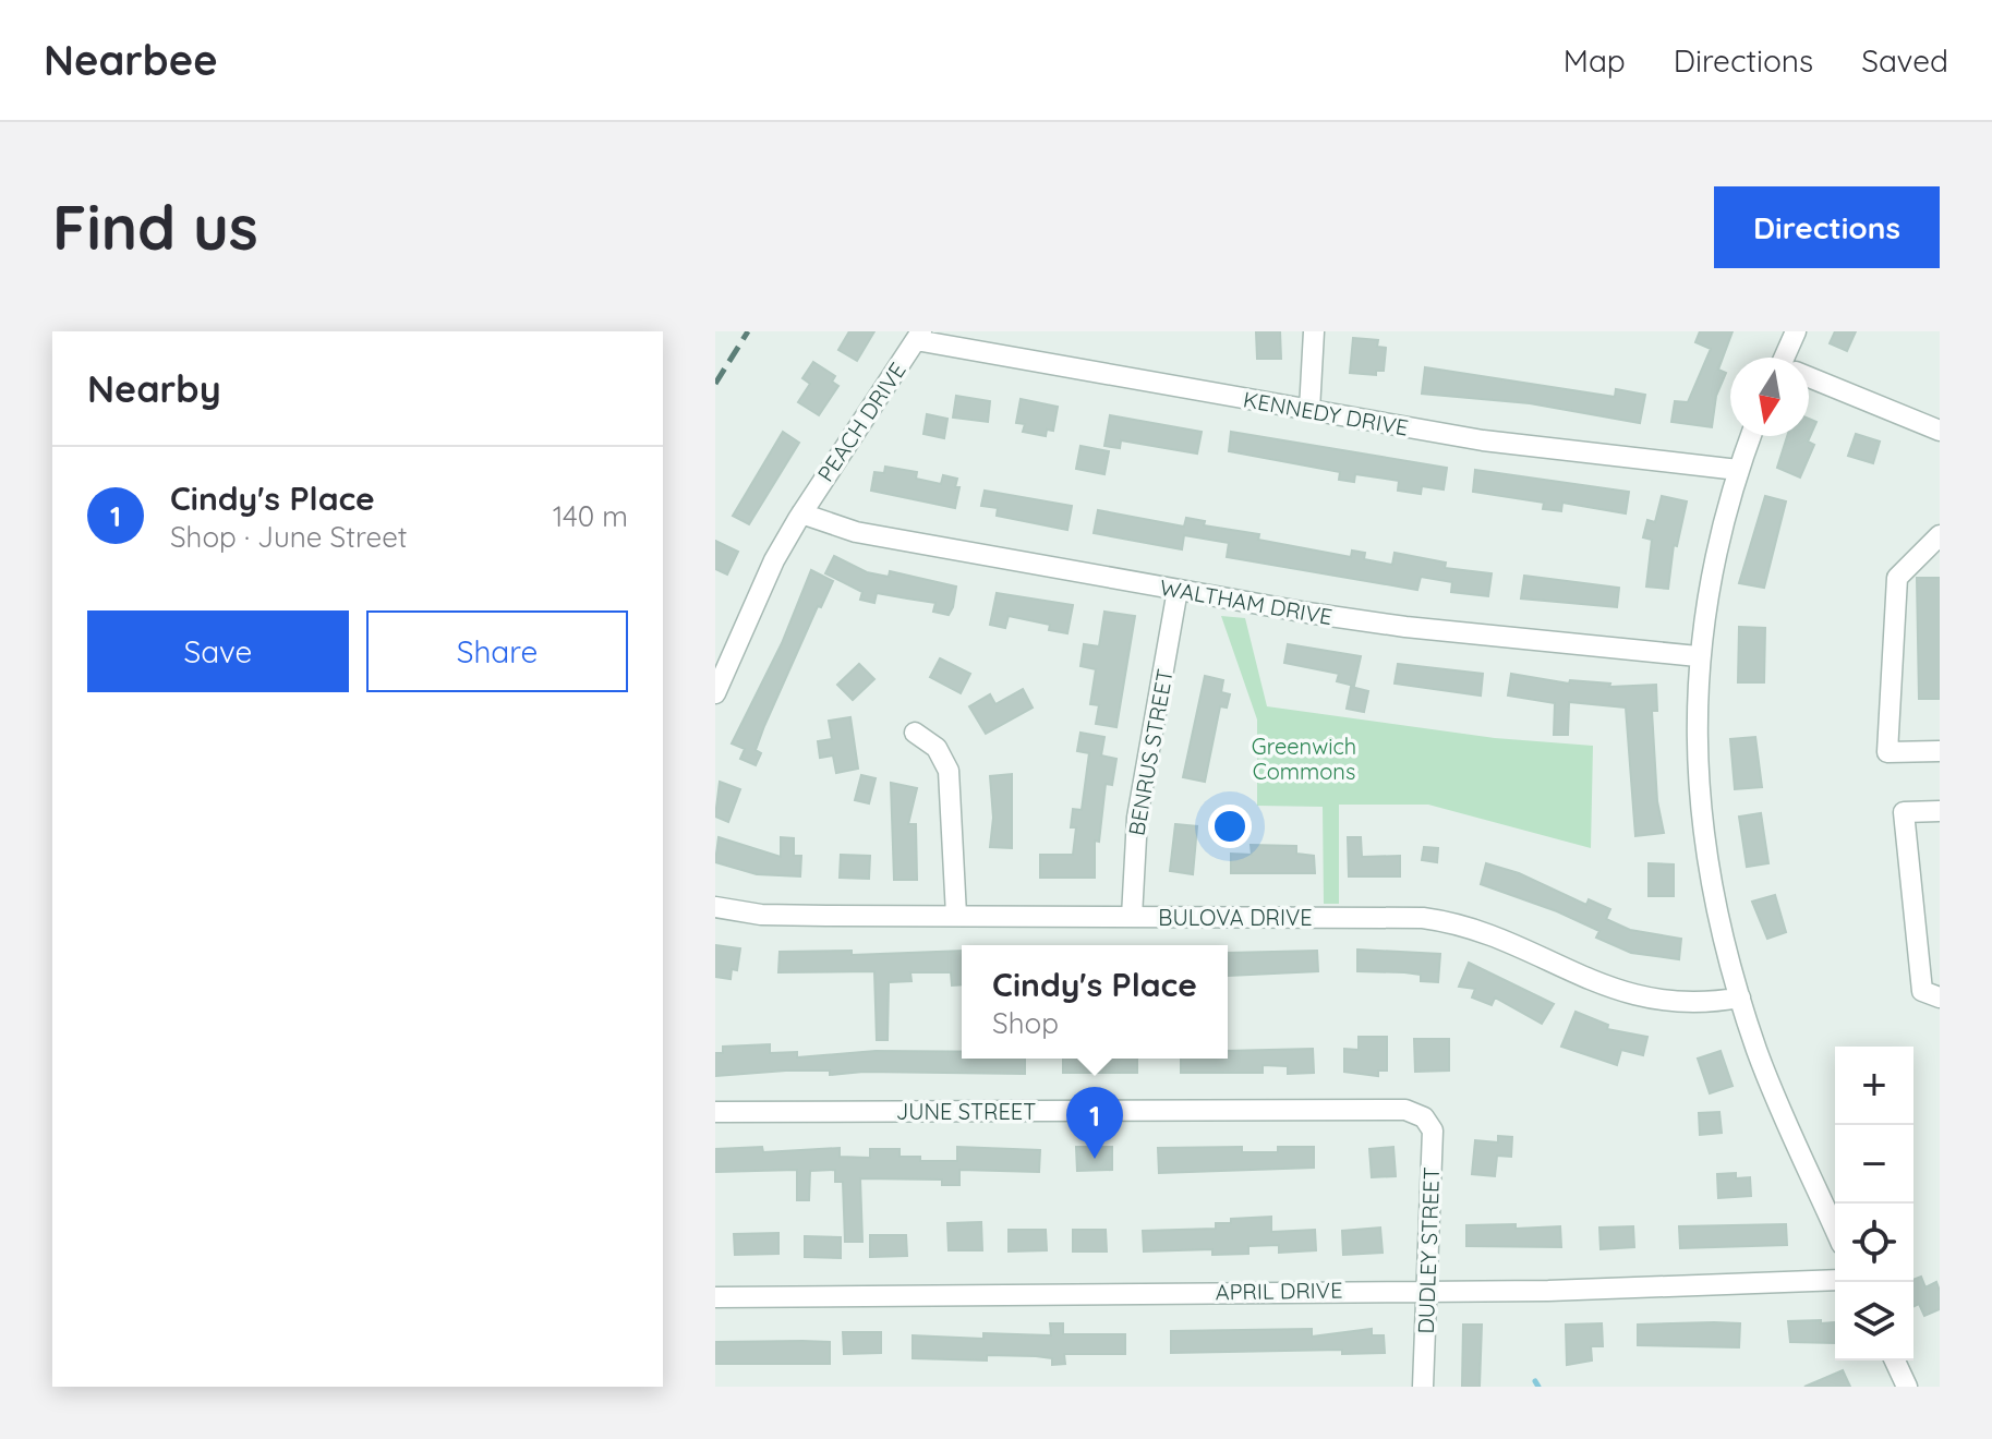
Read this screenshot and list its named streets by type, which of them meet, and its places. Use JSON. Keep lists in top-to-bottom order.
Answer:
{
  "streets": {
    "street": [
      "KENNEDY DRIVE",
      "PEACH DRIVE",
      "WALTHAM DRIVE",
      "BENRUS STREET",
      "BULOVA DRIVE",
      "JUNE STREET",
      "DUDLEY STREET",
      "APRIL DRIVE"
    ]
  },
  "crossings": [
    ["KENNEDY DRIVE", "PEACH DRIVE"],
    ["PEACH DRIVE", "WALTHAM DRIVE"],
    ["WALTHAM DRIVE", "BENRUS STREET"],
    ["BENRUS STREET", "BULOVA DRIVE"],
    ["JUNE STREET", "DUDLEY STREET"],
    ["DUDLEY STREET", "APRIL DRIVE"]
  ],
  "parks": ["Greenwich Commons"],
  "north": "bottom",
  "page": {
    "header": "Nearbee",
    "nav": ["Map", "Directions", "Saved"],
    "buttons": [
      "Directions",
      ["Save", "Share"]
    ],
    "title": "Find us",
    "heading": "Nearby",
    "list": [
      {
        "mark": "1",
        "name": "Cindy's Place",
        "note": "Shop · June Street",
        "value": "140 m"
      }
    ],
    "popup": ["Cindy's Place", "Shop"],
    "map_buttons": ["+", "−"],
    "pins": "1"
  }
}
